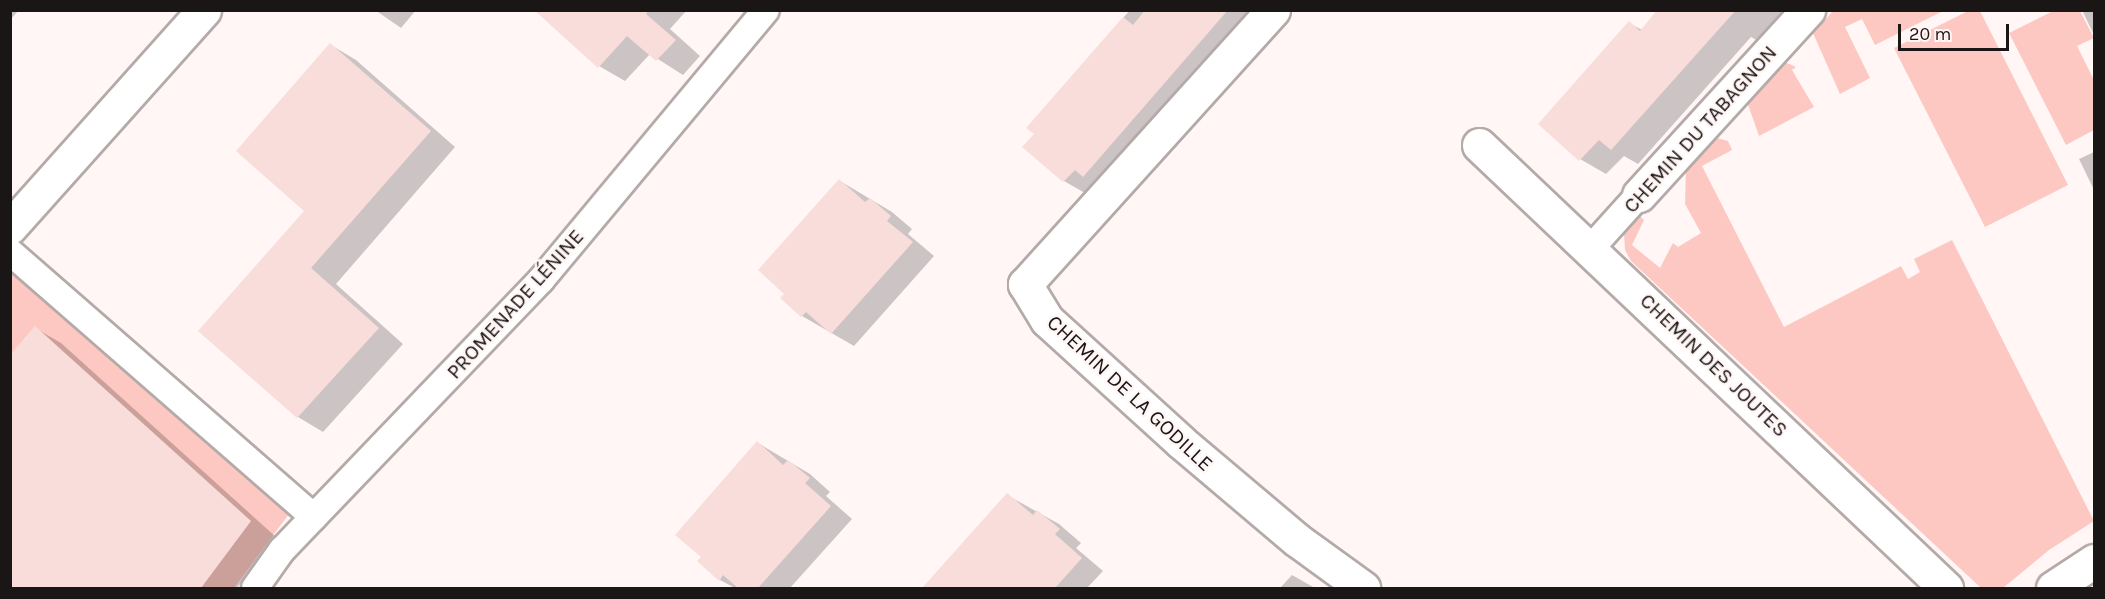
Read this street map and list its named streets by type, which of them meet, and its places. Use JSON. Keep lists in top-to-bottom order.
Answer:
{
  "streets": {
    "street": [
      "CHEMIN DU TABAGNON",
      "PROMENADE LÉNINE",
      "CHEMIN DES JOUTES",
      "CHEMIN DE LA GODILLE"
    ]
  },
  "crossings": [
    ["CHEMIN DU TABAGNON", "CHEMIN DES JOUTES"]
  ],
  "scale_bar": "20 m"
}
